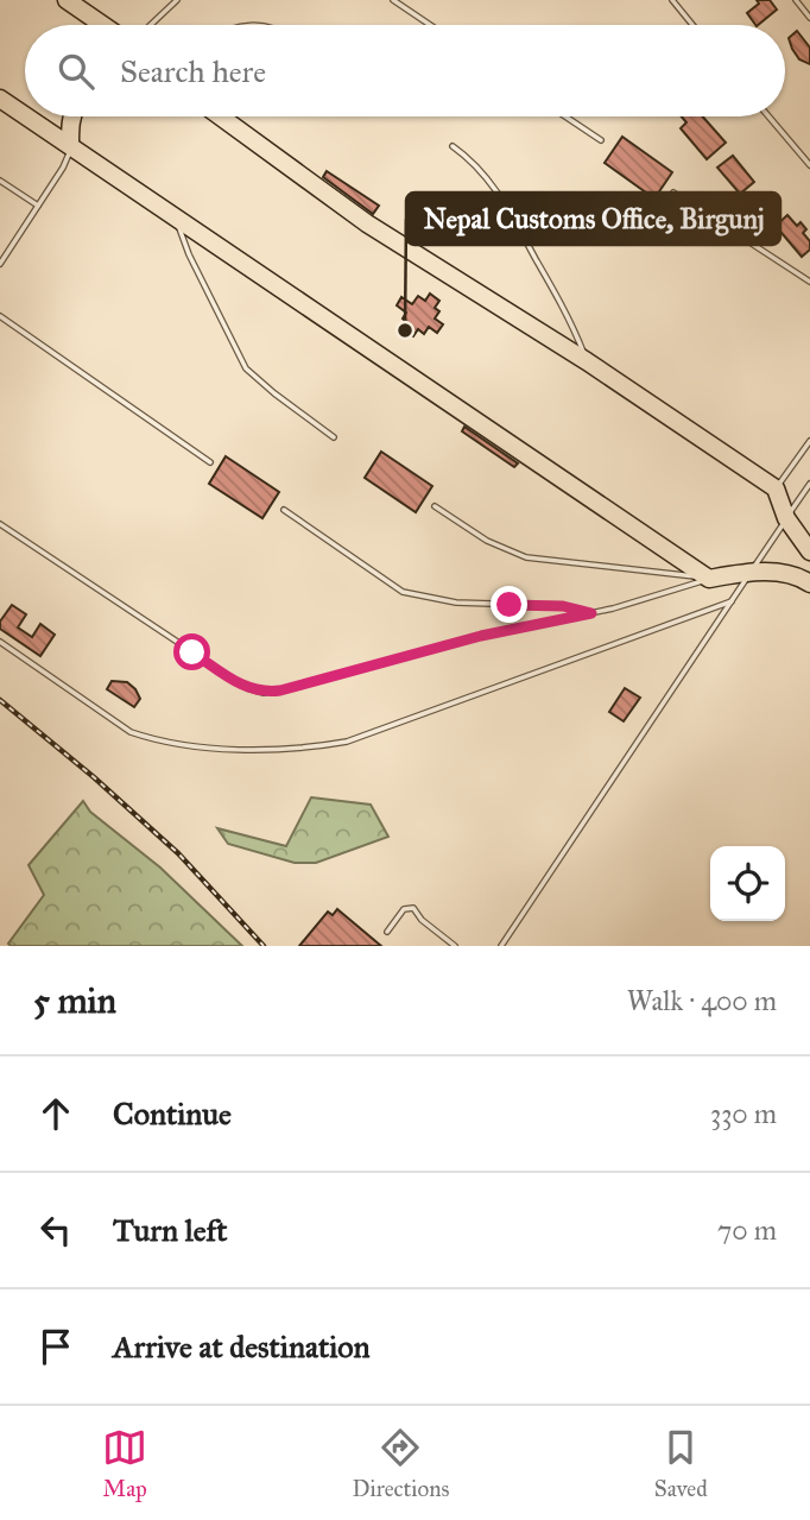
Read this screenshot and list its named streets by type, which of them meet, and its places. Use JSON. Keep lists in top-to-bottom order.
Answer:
{
  "places": ["Nepal Customs Office, Birgunj"],
  "page": {
    "search": "Search here",
    "heading": ["5 min", "Walk · 400 m"],
    "list": [
      ["Continue", "330 m"],
      ["Turn left", "70 m"],
      "Arrive at destination"
    ],
    "nav": ["Map", "Directions", "Saved"]
  }
}
